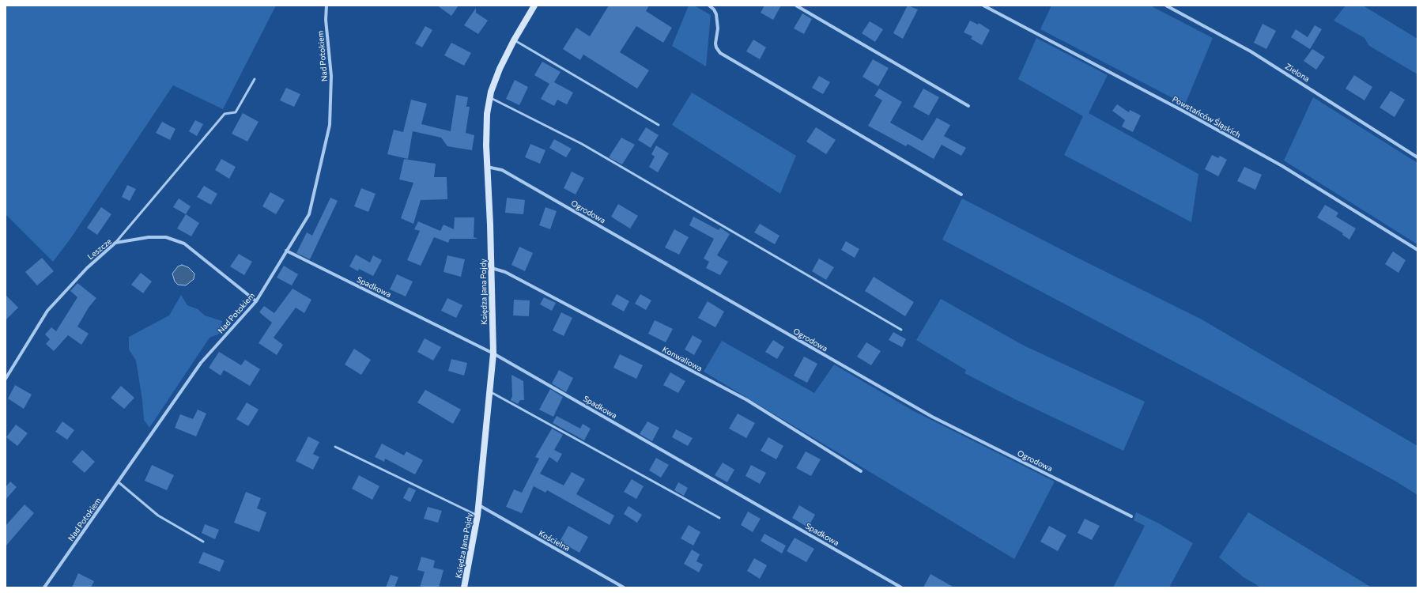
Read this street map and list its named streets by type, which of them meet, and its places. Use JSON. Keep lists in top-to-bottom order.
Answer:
{
  "streets": {
    "street": [
      "Nad Potokiem",
      "Zielona",
      "Powstańców Śląskich",
      "Ogrodowa",
      "Leszcze",
      "Spadkowa",
      "Księdza Jana Pojdy",
      "Konwaliowa",
      "Kościelna"
    ]
  },
  "crossings": [
    ["Nad Potokiem", "Leszcze"],
    ["Nad Potokiem", "Spadkowa"],
    ["Ogrodowa", "Księdza Jana Pojdy"],
    ["Spadkowa", "Księdza Jana Pojdy"],
    ["Księdza Jana Pojdy", "Konwaliowa"],
    ["Księdza Jana Pojdy", "Kościelna"]
  ]
}
